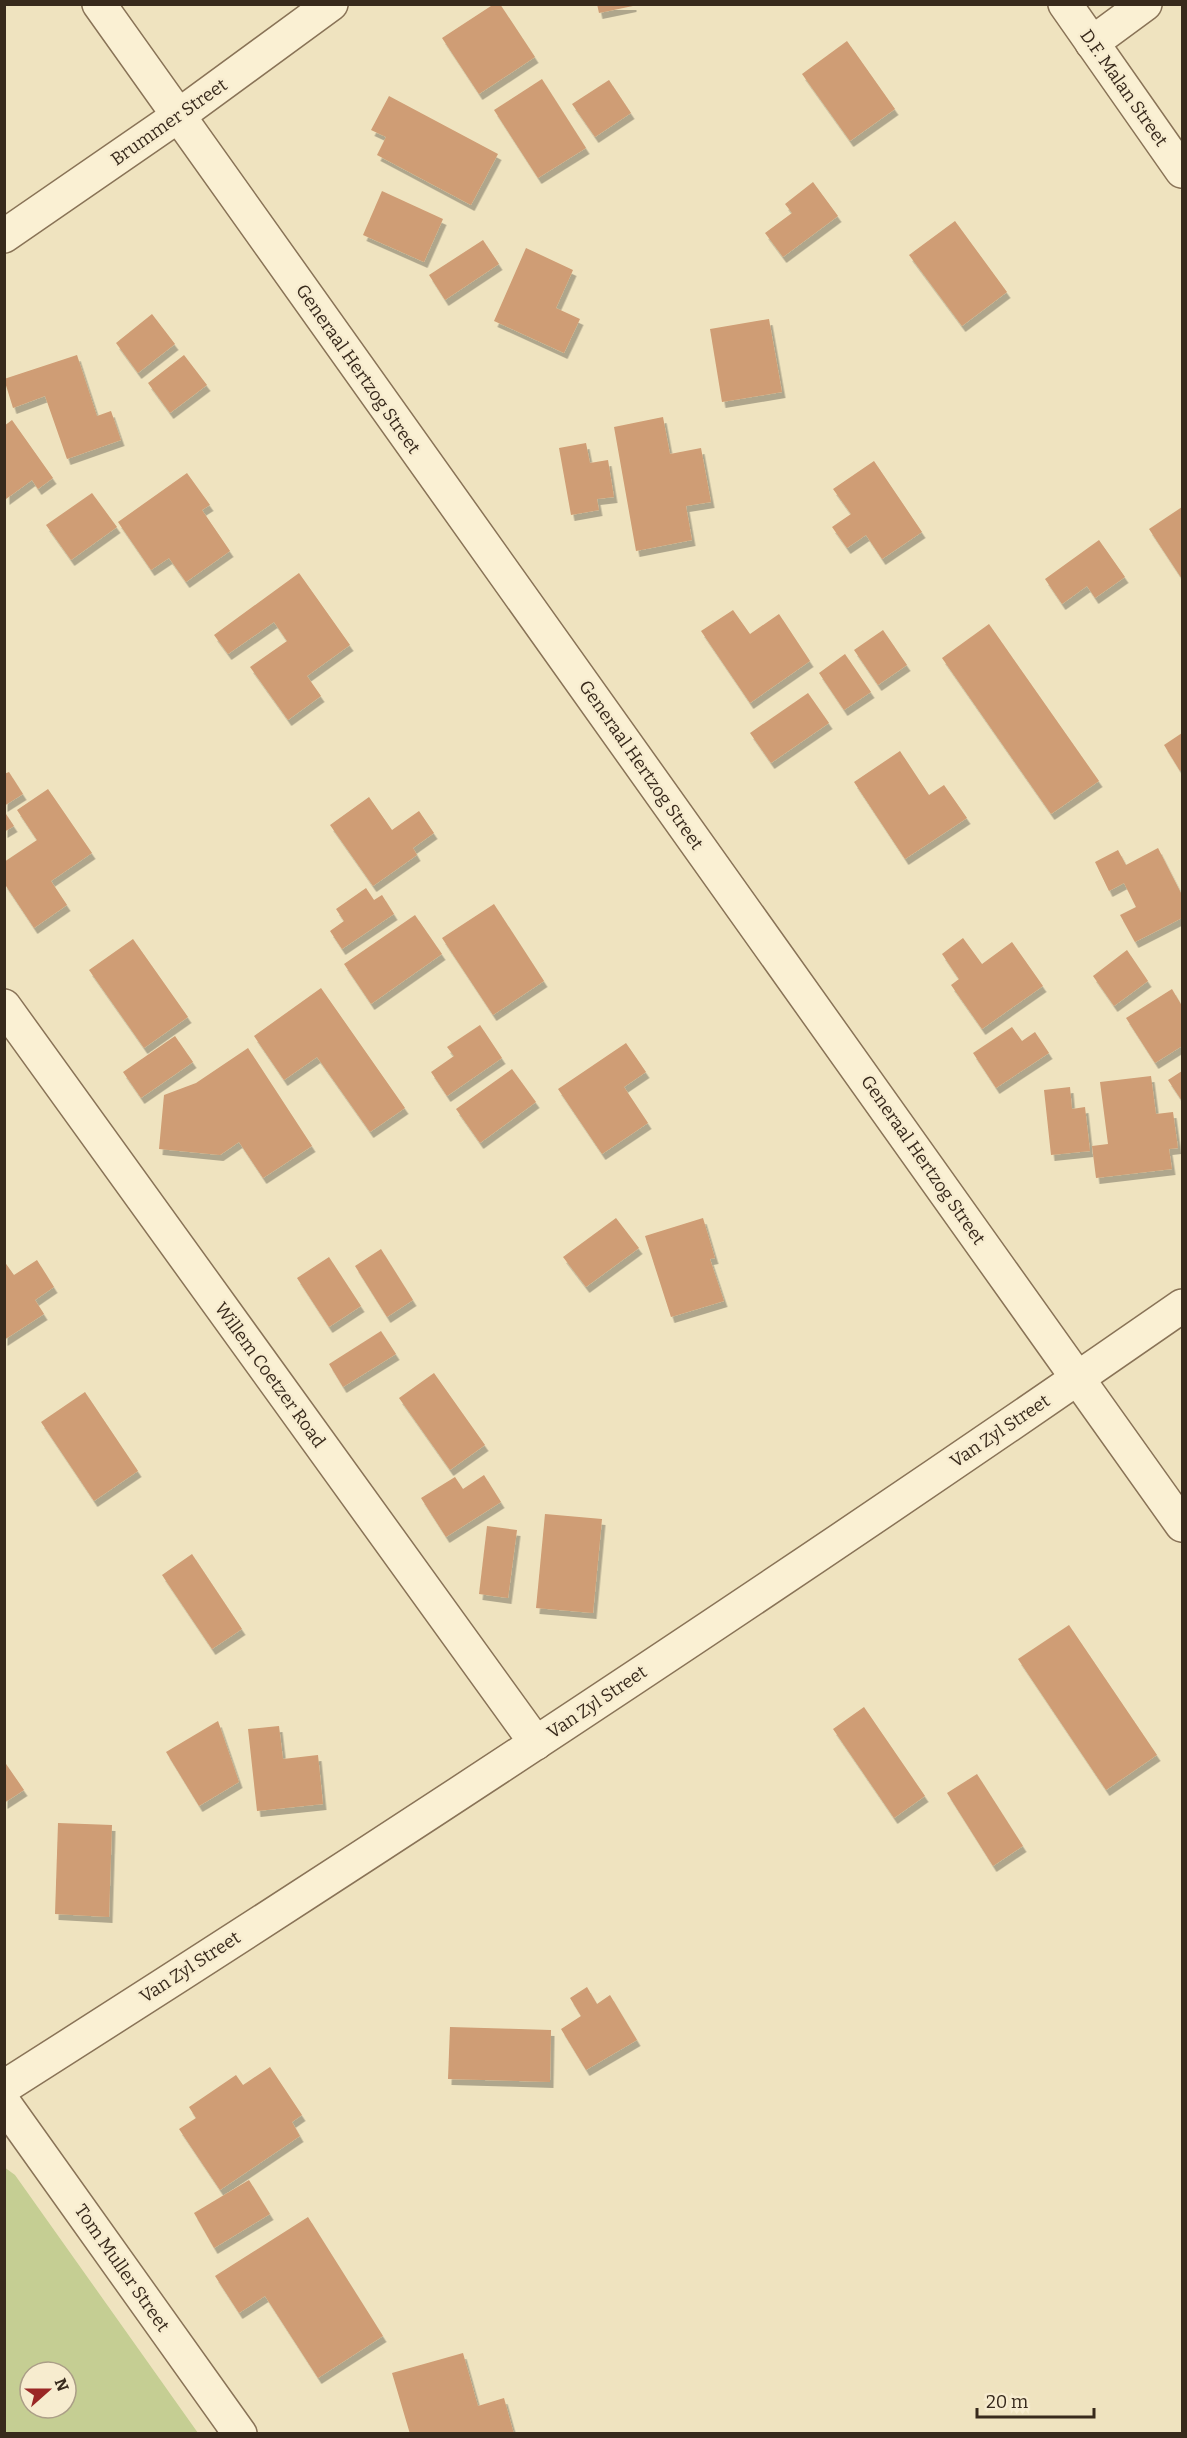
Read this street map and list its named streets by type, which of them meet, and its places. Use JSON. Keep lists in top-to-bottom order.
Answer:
{
  "streets": {
    "street": [
      "D.F. Malan Street",
      "Brummer Street",
      "Generaal Hertzog Street",
      "Willem Coetzer Road",
      "Van Zyl Street",
      "Tom Muller Street"
    ]
  },
  "crossings": [
    ["Brummer Street", "Generaal Hertzog Street"],
    ["Generaal Hertzog Street", "Van Zyl Street"],
    ["Willem Coetzer Road", "Van Zyl Street"]
  ],
  "scale_bar": "20 m",
  "north": "right"
}
